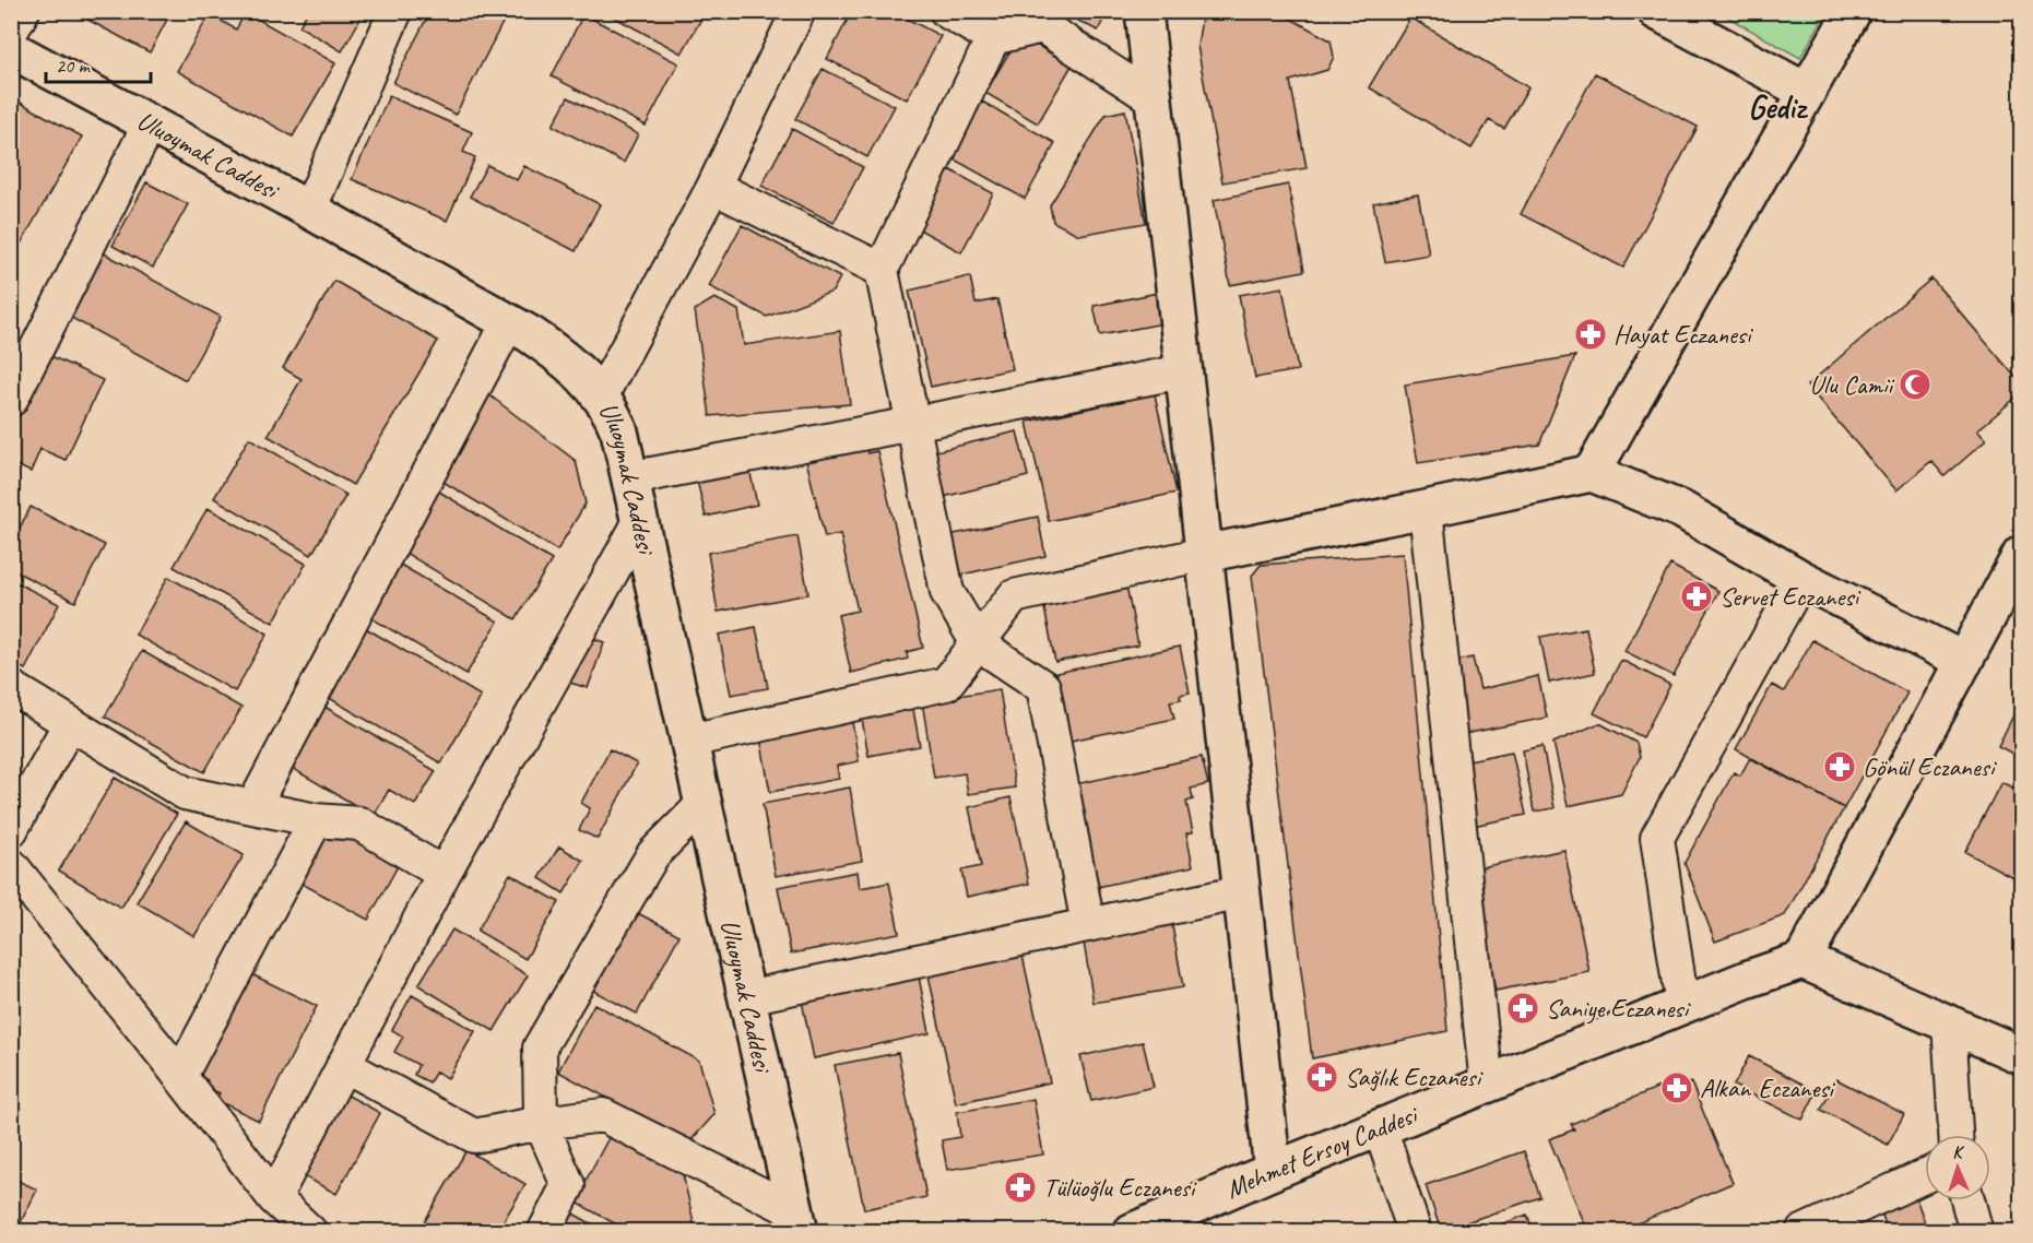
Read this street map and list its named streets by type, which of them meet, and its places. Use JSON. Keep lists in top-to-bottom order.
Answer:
{
  "streets": {
    "street": ["Uluoymak Caddesi", "Mehmet Ersoy Caddesi"]
  },
  "districts": ["Gediz"],
  "places": {
    "pharmacy": [
      "Hayat Eczanesi",
      "Servet Eczanesi",
      "Gönül Eczanesi",
      "Saniye Eczanesi",
      "Sağlık Eczanesi",
      "Alkan Eczanesi",
      "Tülüoğlu Eczanesi"
    ],
    "mosque": ["Ulu Camii"]
  },
  "scale_bar": "20 m",
  "north": "top"
}
